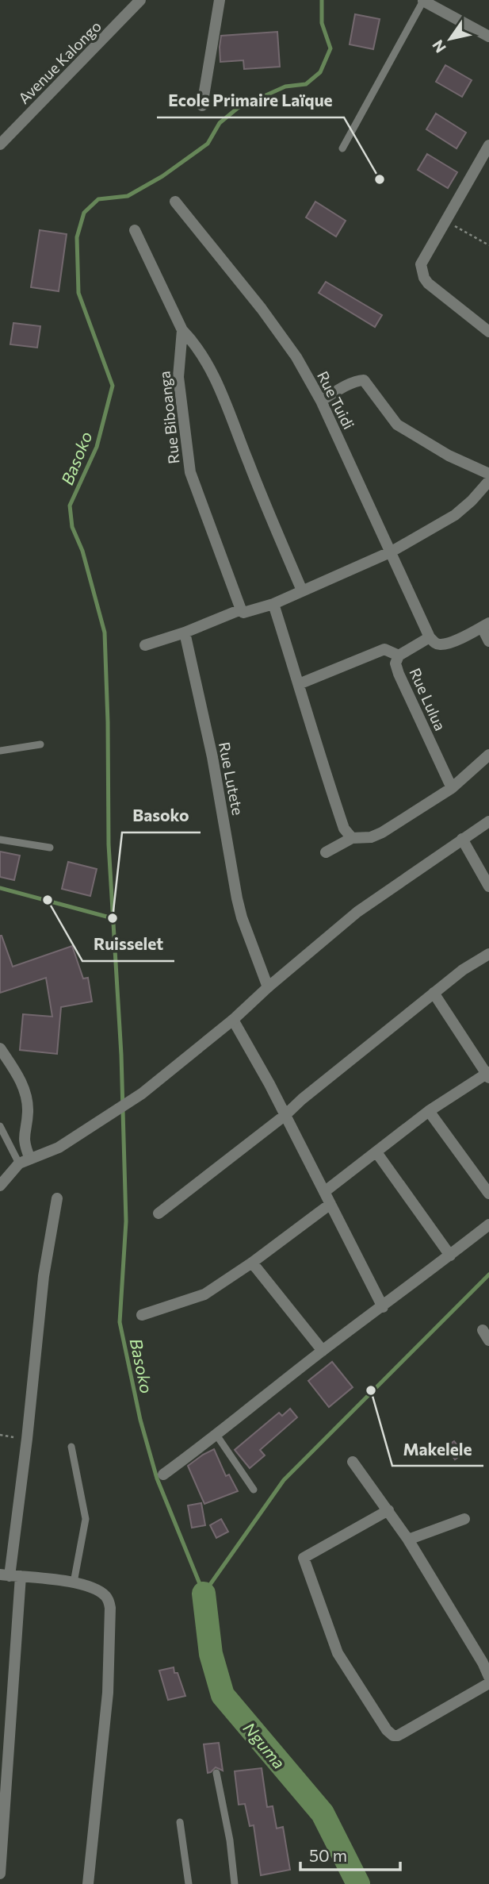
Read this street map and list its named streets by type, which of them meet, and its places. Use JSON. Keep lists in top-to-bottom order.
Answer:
{
  "streets": {
    "street": [
      "Avenue Kalongo",
      "Rue Tuidi",
      "Rue Biboanga",
      "Rue Lulua",
      "Rue Lutete"
    ]
  },
  "crossings": [
    ["Rue Tuidi", "Rue Lulua"]
  ],
  "water": ["Basoko", "Nguma"],
  "places": [
    "Ecole Primaire Laïque",
    "Ruisselet",
    "Basoko",
    "Makelele"
  ],
  "scale_bar": "50 m",
  "north": "bottom left"
}
